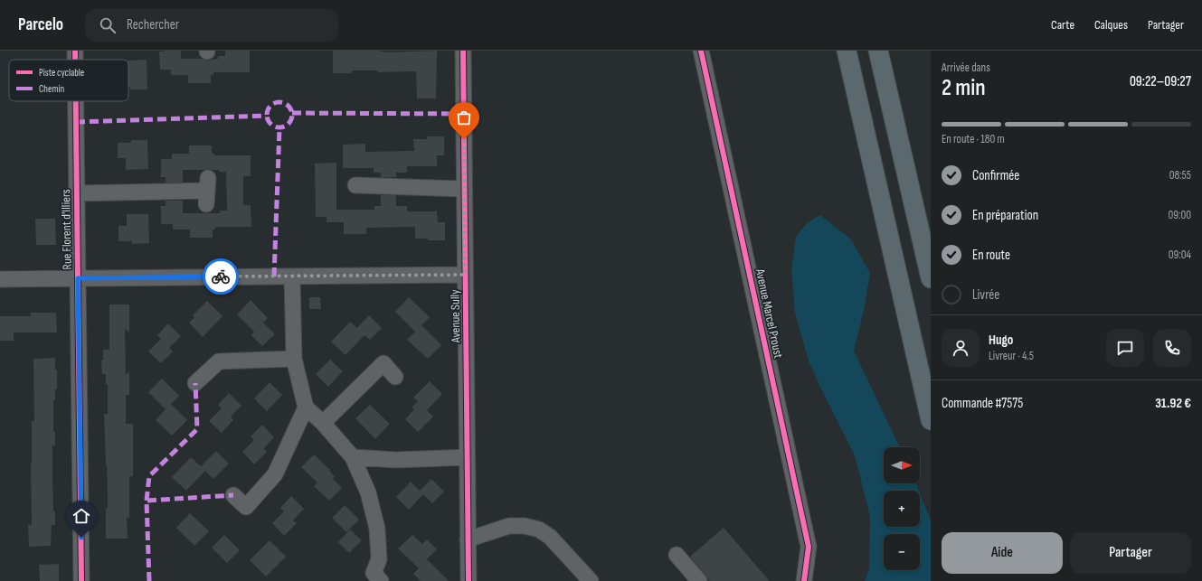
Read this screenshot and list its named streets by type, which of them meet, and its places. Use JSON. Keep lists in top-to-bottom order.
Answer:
{
  "streets": {
    "street": ["Rue Florent d'Illiers", "Avenue Marcel Proust", "Avenue Sully"]
  },
  "legend": ["Piste cyclable", "Chemin"],
  "north": "right",
  "page": {
    "header": "Parcelo",
    "search": "Rechercher",
    "nav": ["Carte", "Calques", "Partager"],
    "heading": ["2 min", "Arrivée dans", "09:22–09:27"],
    "panel": [
      "Hugo",
      "Livreur · 4.5",
      "Commande #7575",
      "31.92 €"
    ],
    "bar": "En route · 180 m",
    "list": [
      ["Confirmée", "08:55"],
      ["En préparation", "09:00"],
      ["En route", "09:04"],
      "Livrée"
    ],
    "map_buttons": ["+", "−"],
    "buttons": ["Aide", "Partager"]
  }
}
